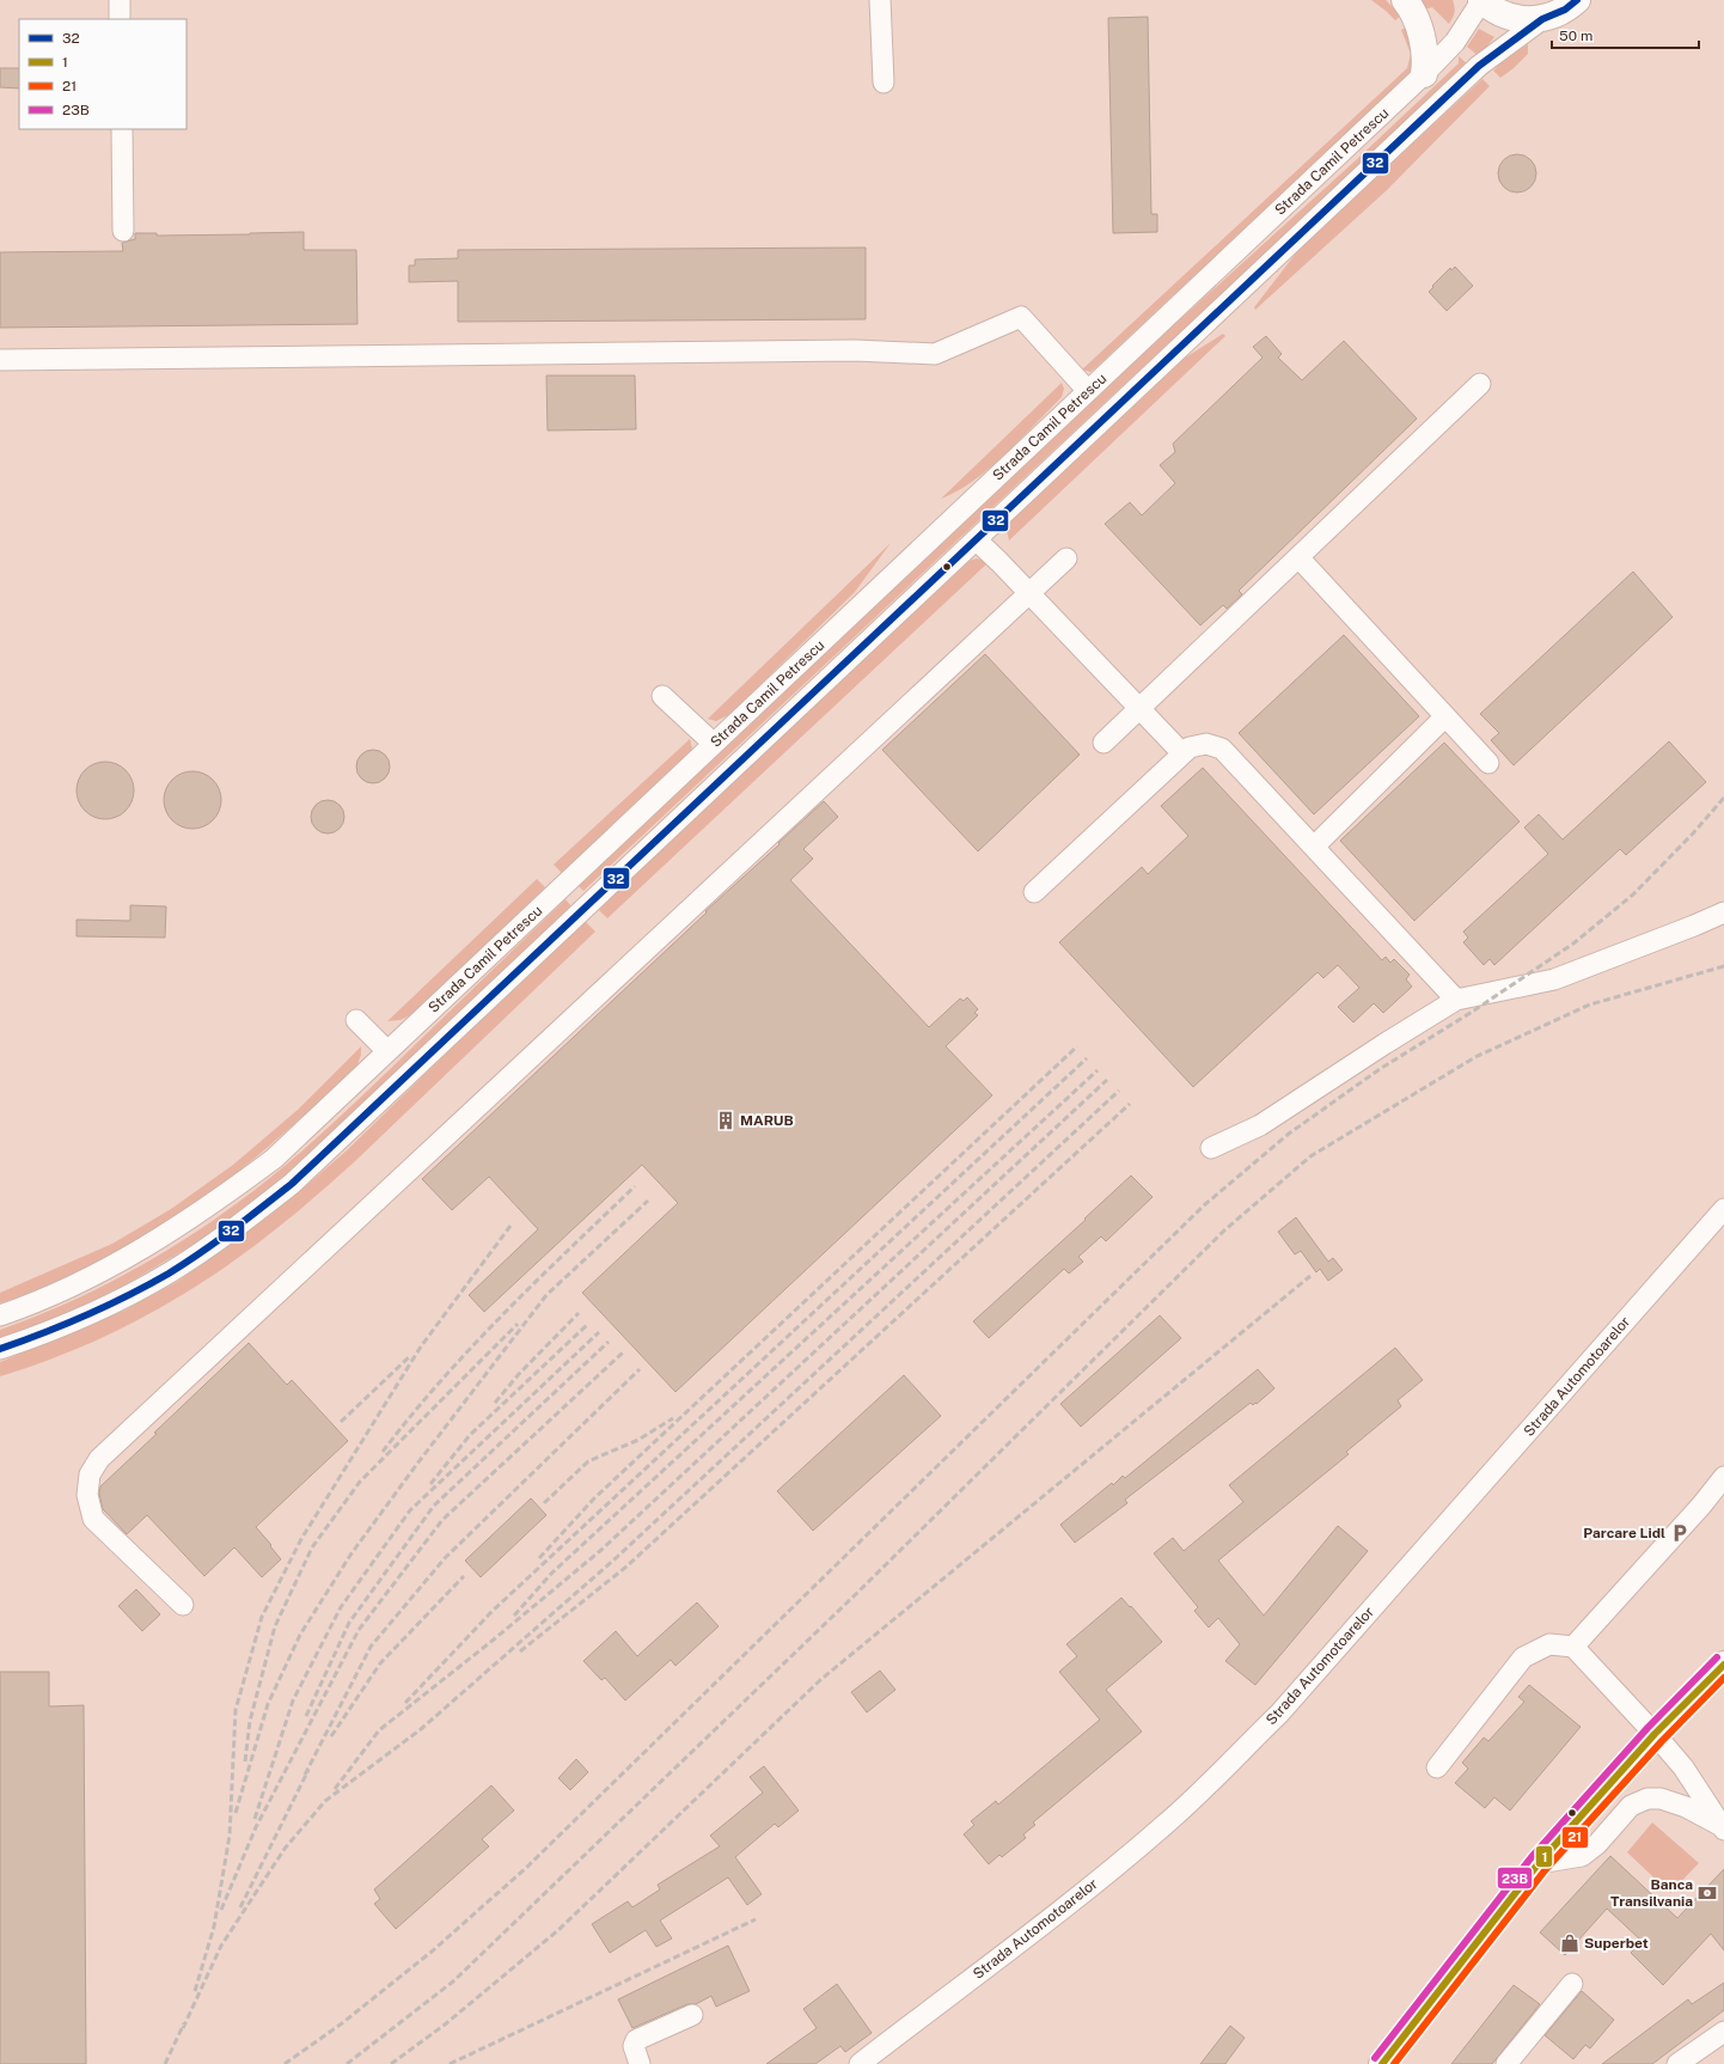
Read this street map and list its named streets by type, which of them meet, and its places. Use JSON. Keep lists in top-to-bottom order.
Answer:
{
  "streets": {
    "street": ["Strada Camil Petrescu", "Strada Automotoarelor"]
  },
  "places": {
    "building": ["MARUB"],
    "parking": ["Parcare Lidl"],
    "bank": ["Banca Transilvania"],
    "shop": ["Superbet"]
  },
  "lines": [
    "transit line 32",
    "transit line 23B",
    "transit line 1",
    "transit line 21"
  ],
  "legend": [
    "32",
    "1",
    "21",
    "23B"
  ],
  "scale_bar": "50 m"
}
